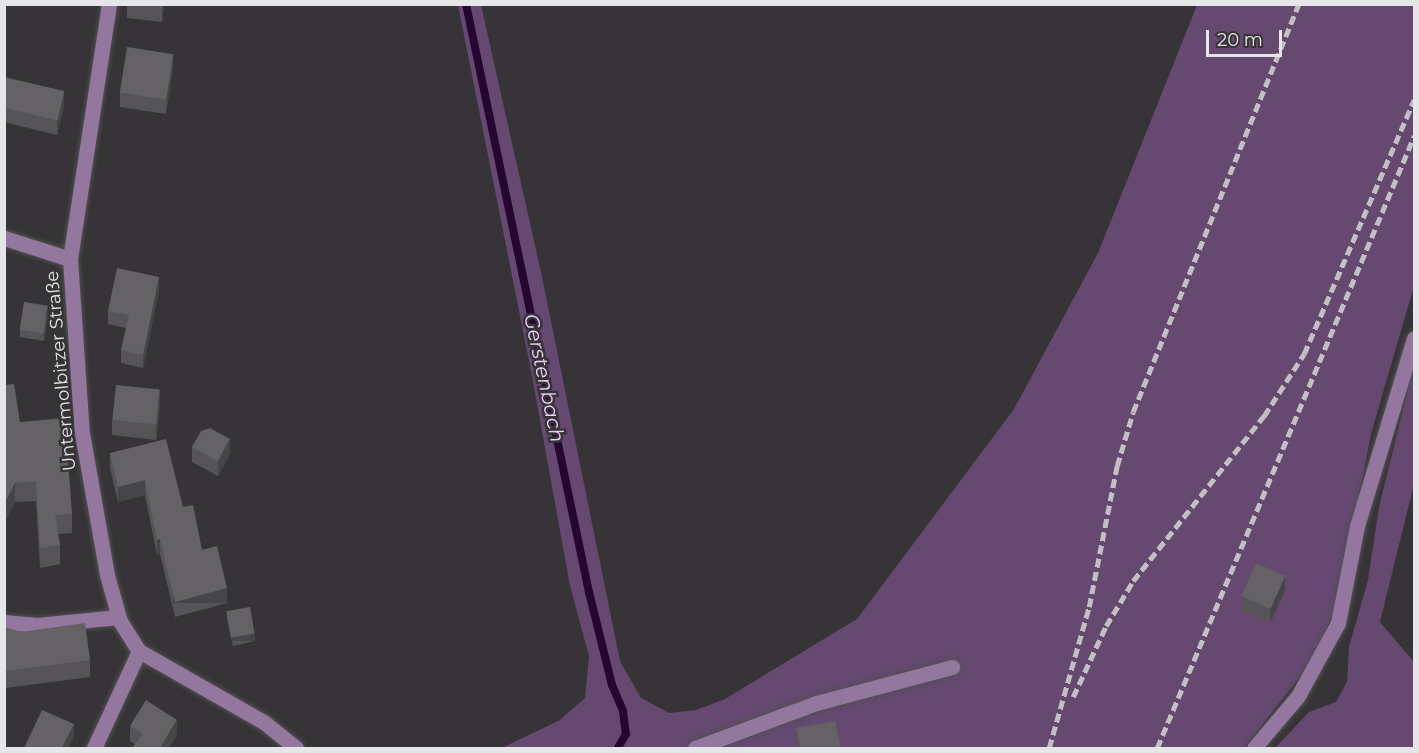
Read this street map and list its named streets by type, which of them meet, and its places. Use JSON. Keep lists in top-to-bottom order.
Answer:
{
  "streets": {
    "street": ["Untermolbitzer Straße"]
  },
  "water": ["Gerstenbach"],
  "scale_bar": "20 m"
}
